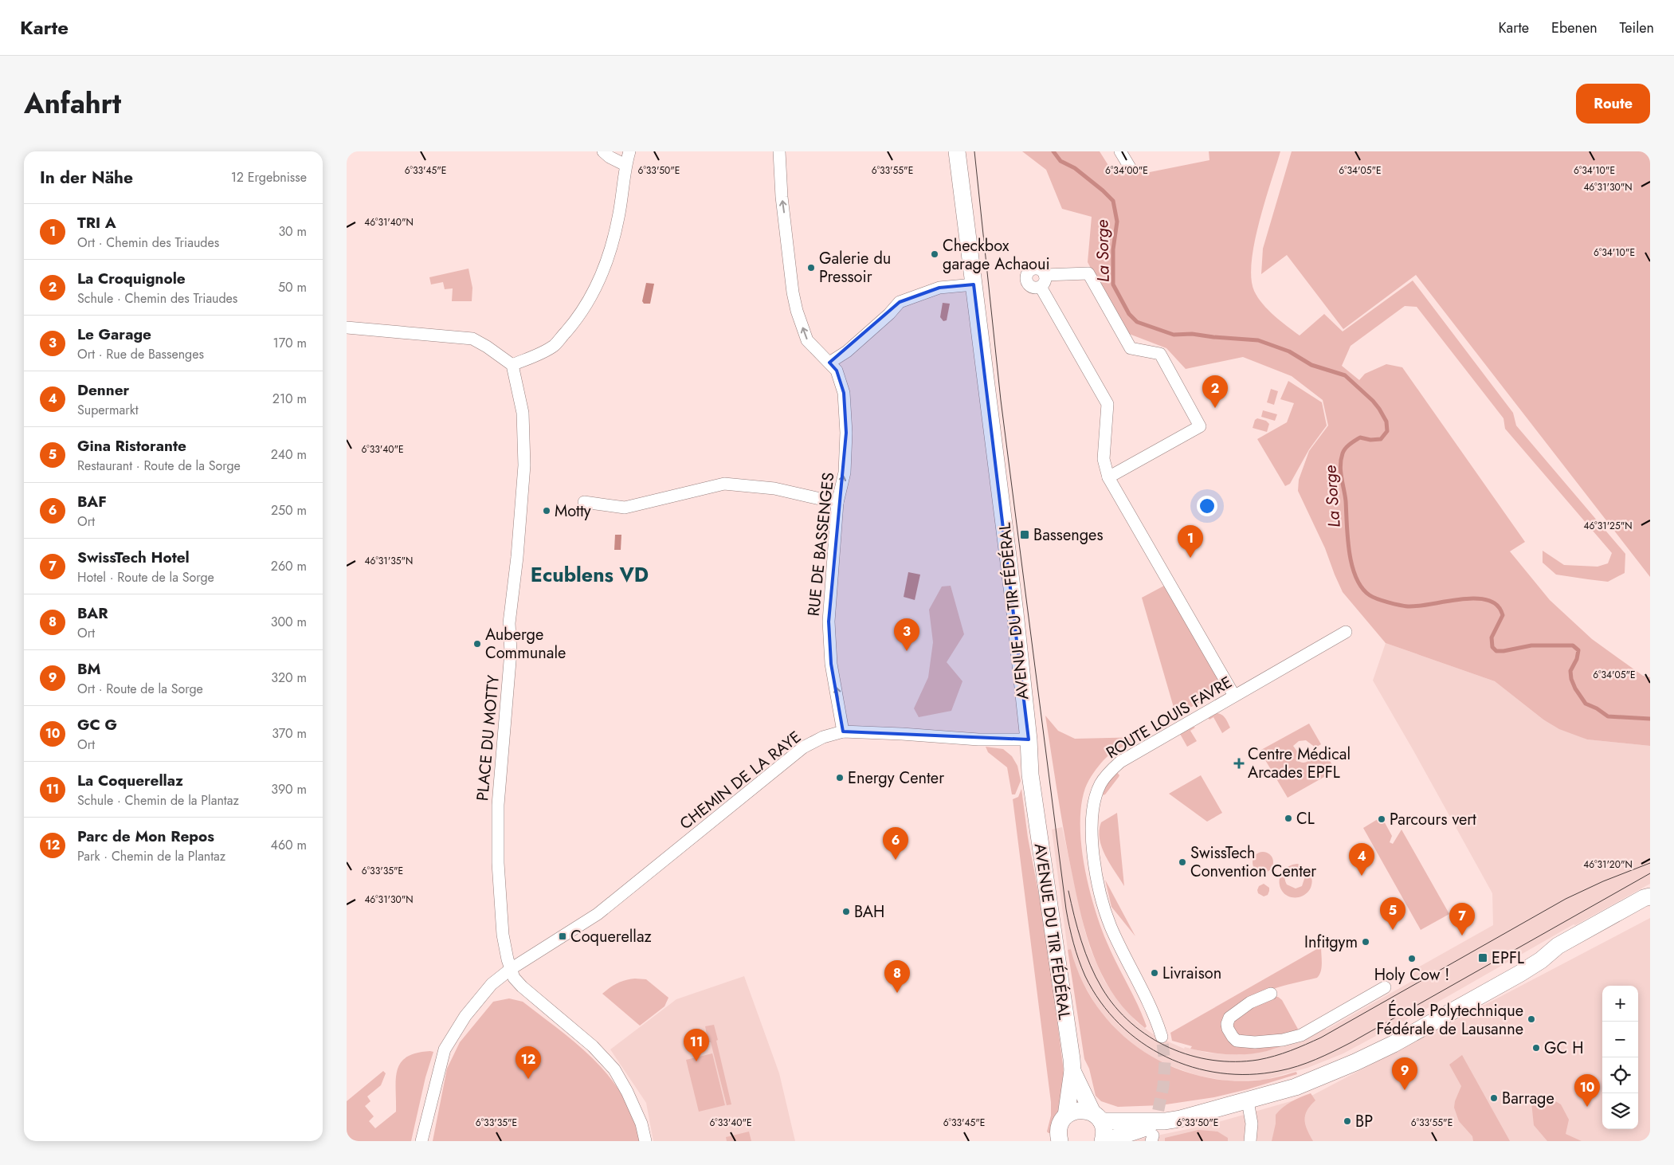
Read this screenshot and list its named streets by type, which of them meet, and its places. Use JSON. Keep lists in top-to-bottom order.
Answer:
{
  "streets": {
    "main road": ["AVENUE DU TIR FÉDÉRAL"],
    "street": [
      "RUE DE BASSENGES",
      "ROUTE LOUIS FAVRE",
      "PLACE DU MOTTY",
      "CHEMIN DE LA RAYE"
    ]
  },
  "crossings": [
    ["RUE DE BASSENGES", "CHEMIN DE LA RAYE"],
    ["AVENUE DU TIR FÉDÉRAL", "CHEMIN DE LA RAYE"],
    ["PLACE DU MOTTY", "CHEMIN DE LA RAYE"]
  ],
  "one_way": ["RUE DE BASSENGES"],
  "districts": ["Ecublens VD"],
  "water": ["La Sorge"],
  "places": {
    "other": [
      "Checkbox garage Achaoui",
      "Galerie du Pressoir",
      "Motty",
      "Auberge Communale",
      "Energy Center",
      "CL",
      "Parcours vert",
      "SwissTech Convention Center",
      "BAH",
      "Infitgym",
      "Holy Cow !",
      "Livraison",
      "École Polytechnique Fédérale de Lausanne",
      "GC H",
      "Barrage",
      "BP"
    ],
    "transit": ["Bassenges", "Coquerellaz", "EPFL"],
    "health": ["Centre Médical Arcades EPFL"]
  },
  "page": {
    "header": "Karte",
    "nav": ["Karte", "Ebenen", "Teilen"],
    "title": "Anfahrt",
    "buttons": "Route",
    "heading": ["In der Nähe", "12 Ergebnisse"],
    "list": [
      {
        "mark": "1",
        "name": "TRI A",
        "note": "Ort · Chemin des Triaudes",
        "value": "30 m"
      },
      {
        "mark": "2",
        "name": "La Croquignole",
        "note": "Schule · Chemin des Triaudes",
        "value": "50 m"
      },
      {
        "mark": "3",
        "name": "Le Garage",
        "note": "Ort · Rue de Bassenges",
        "value": "170 m"
      },
      {
        "mark": "4",
        "name": "Denner",
        "note": "Supermarkt",
        "value": "210 m"
      },
      {
        "mark": "5",
        "name": "Gina Ristorante",
        "note": "Restaurant · Route de la Sorge",
        "value": "240 m"
      },
      {
        "mark": "6",
        "name": "BAF",
        "note": "Ort",
        "value": "250 m"
      },
      {
        "mark": "7",
        "name": "SwissTech Hotel",
        "note": "Hotel · Route de la Sorge",
        "value": "260 m"
      },
      {
        "mark": "8",
        "name": "BAR",
        "note": "Ort",
        "value": "300 m"
      },
      {
        "mark": "9",
        "name": "BM",
        "note": "Ort · Route de la Sorge",
        "value": "320 m"
      },
      {
        "mark": "10",
        "name": "GC G",
        "note": "Ort",
        "value": "370 m"
      },
      {
        "mark": "11",
        "name": "La Coquerellaz",
        "note": "Schule · Chemin de la Plantaz",
        "value": "390 m"
      },
      {
        "mark": "12",
        "name": "Parc de Mon Repos",
        "note": "Park · Chemin de la Plantaz",
        "value": "460 m"
      }
    ],
    "pins": [
      "2",
      "1",
      "3",
      "6",
      "4",
      "5",
      "7",
      "8",
      "11",
      "12",
      "9",
      "10"
    ],
    "map_buttons": ["+", "−"]
  },
  "coordinates": [
    "6°33'45\"E",
    "6°33'50\"E",
    "6°33'55\"E",
    "6°34'00\"E",
    "6°34'05\"E",
    "6°34'10\"E",
    "46°31'30\"N",
    "46°31'40\"N",
    "6°33'40\"E",
    "46°31'25\"N",
    "46°31'35\"N",
    "46°31'20\"N",
    "6°33'35\"E"
  ]
}
